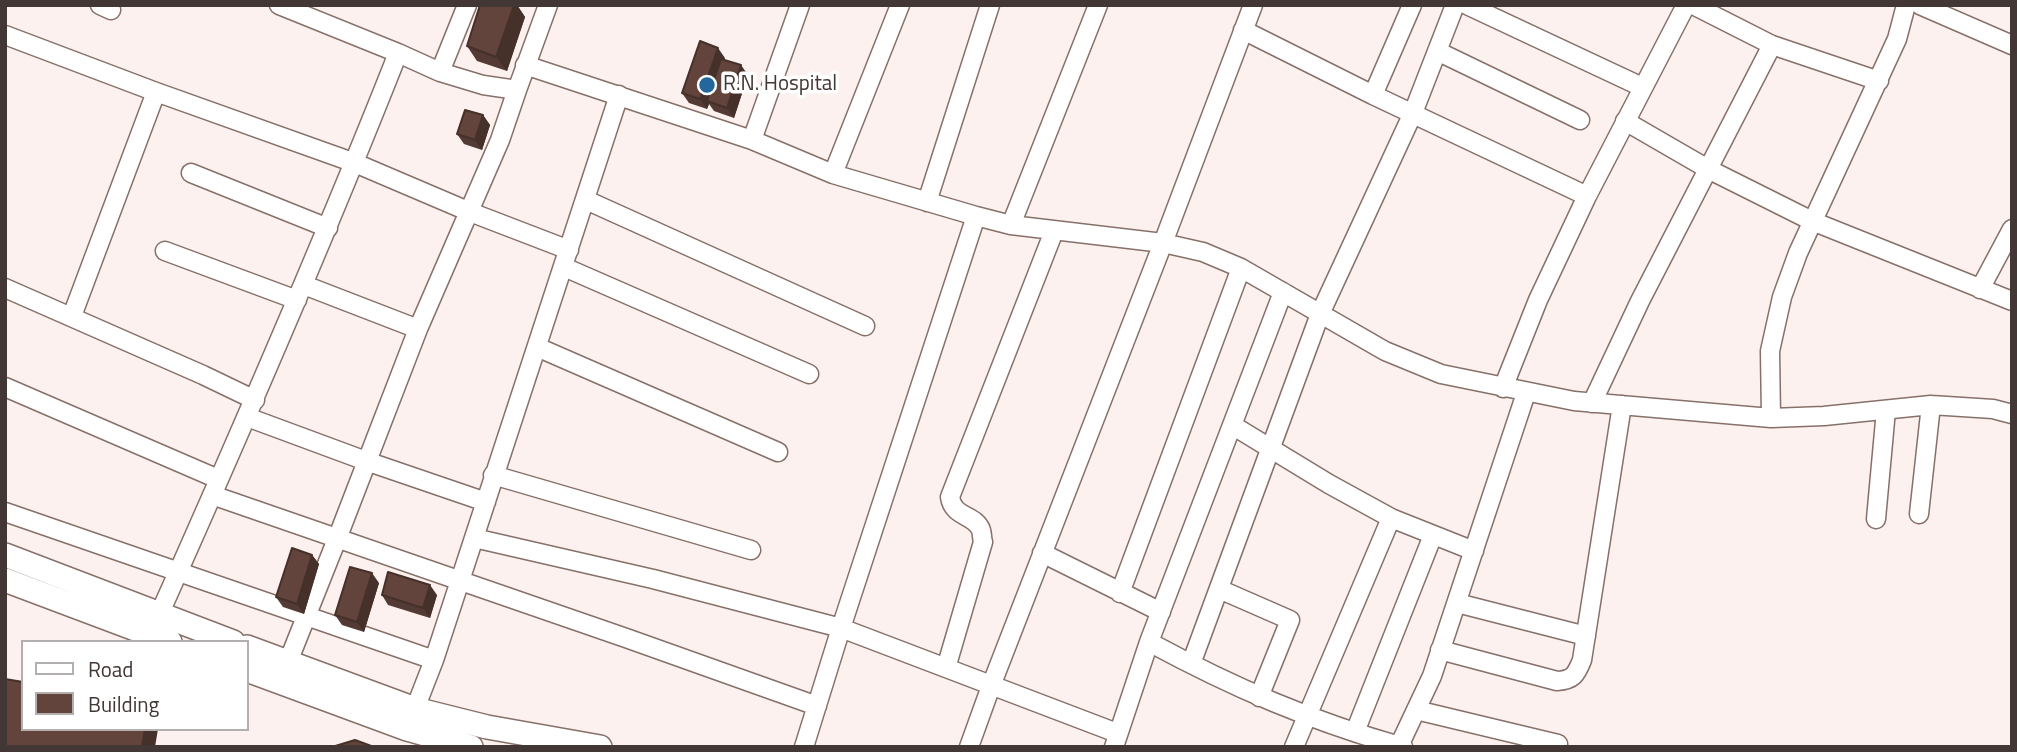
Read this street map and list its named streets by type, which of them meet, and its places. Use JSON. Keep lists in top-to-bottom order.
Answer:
{
  "places": ["R.N. Hospital"],
  "legend": ["Road", "Building"]
}
